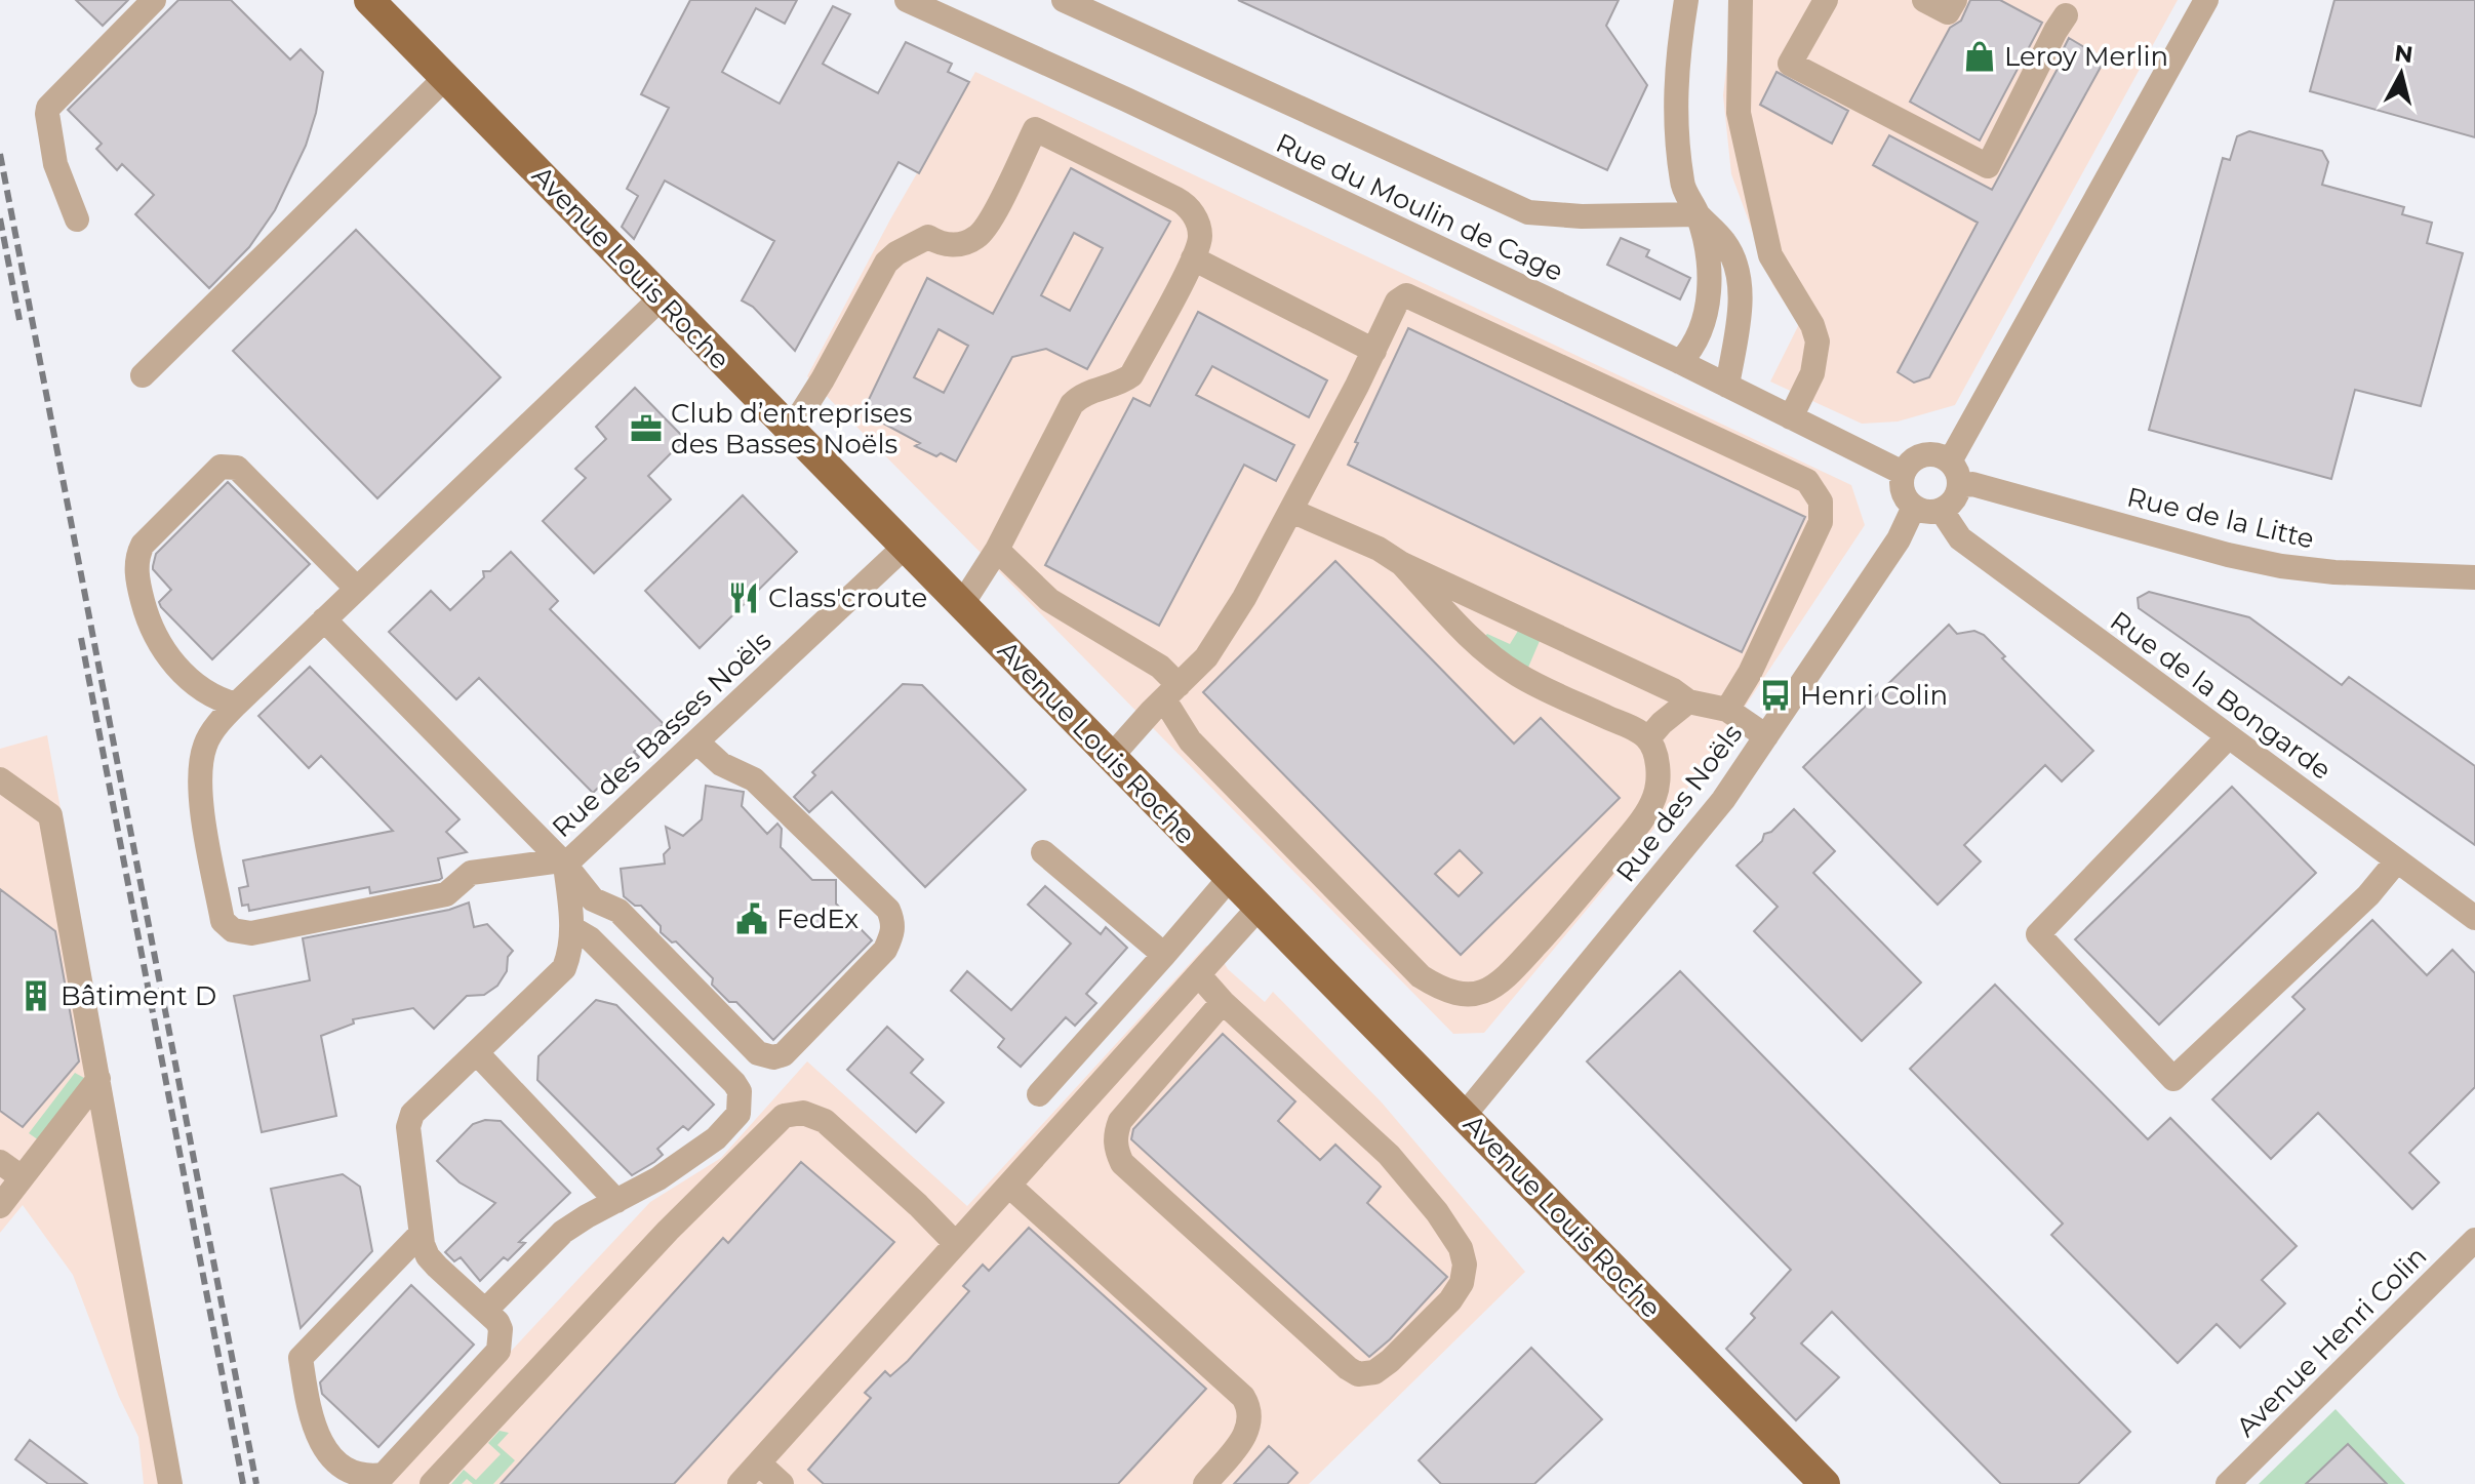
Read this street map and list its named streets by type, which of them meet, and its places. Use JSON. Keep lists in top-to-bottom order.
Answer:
{
  "streets": {
    "main road": ["Avenue Louis Roche"],
    "street": [
      "Rue du Moulin de Cage",
      "Rue de la Litte",
      "Rue de la Bongarde",
      "Rue des Basses Noëls",
      "Rue des Noëls",
      "Avenue Henri Colin"
    ]
  },
  "crossings": [
    ["Rue du Moulin de Cage", "Rue de la Litte"],
    ["Rue du Moulin de Cage", "Rue de la Bongarde"],
    ["Rue du Moulin de Cage", "Rue des Noëls"],
    ["Avenue Louis Roche", "Rue des Basses Noëls"],
    ["Avenue Louis Roche", "Rue des Noëls"],
    ["Rue de la Litte", "Rue de la Bongarde"],
    ["Rue de la Litte", "Rue des Noëls"],
    ["Rue de la Bongarde", "Rue des Noëls"]
  ],
  "places": {
    "shop": ["Leroy Merlin"],
    "office": ["Club d’entreprises des Basses Noëls"],
    "restaurant": ["Class'croute"],
    "bus stop": ["Henri Colin"],
    "public building": ["FedEx"],
    "building": ["Bâtiment D"]
  },
  "north": "top"
}
